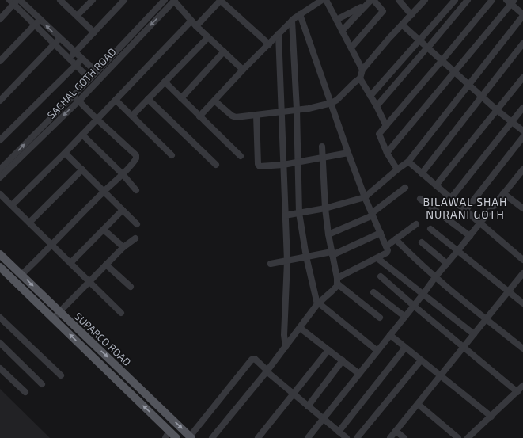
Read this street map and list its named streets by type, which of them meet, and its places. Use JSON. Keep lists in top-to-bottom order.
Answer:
{
  "streets": {
    "main road": ["SUPARCO ROAD"],
    "street": ["SACHAL GOTH ROAD"]
  },
  "districts": ["BILAWAL SHAH NURANI GOTH"]
}
